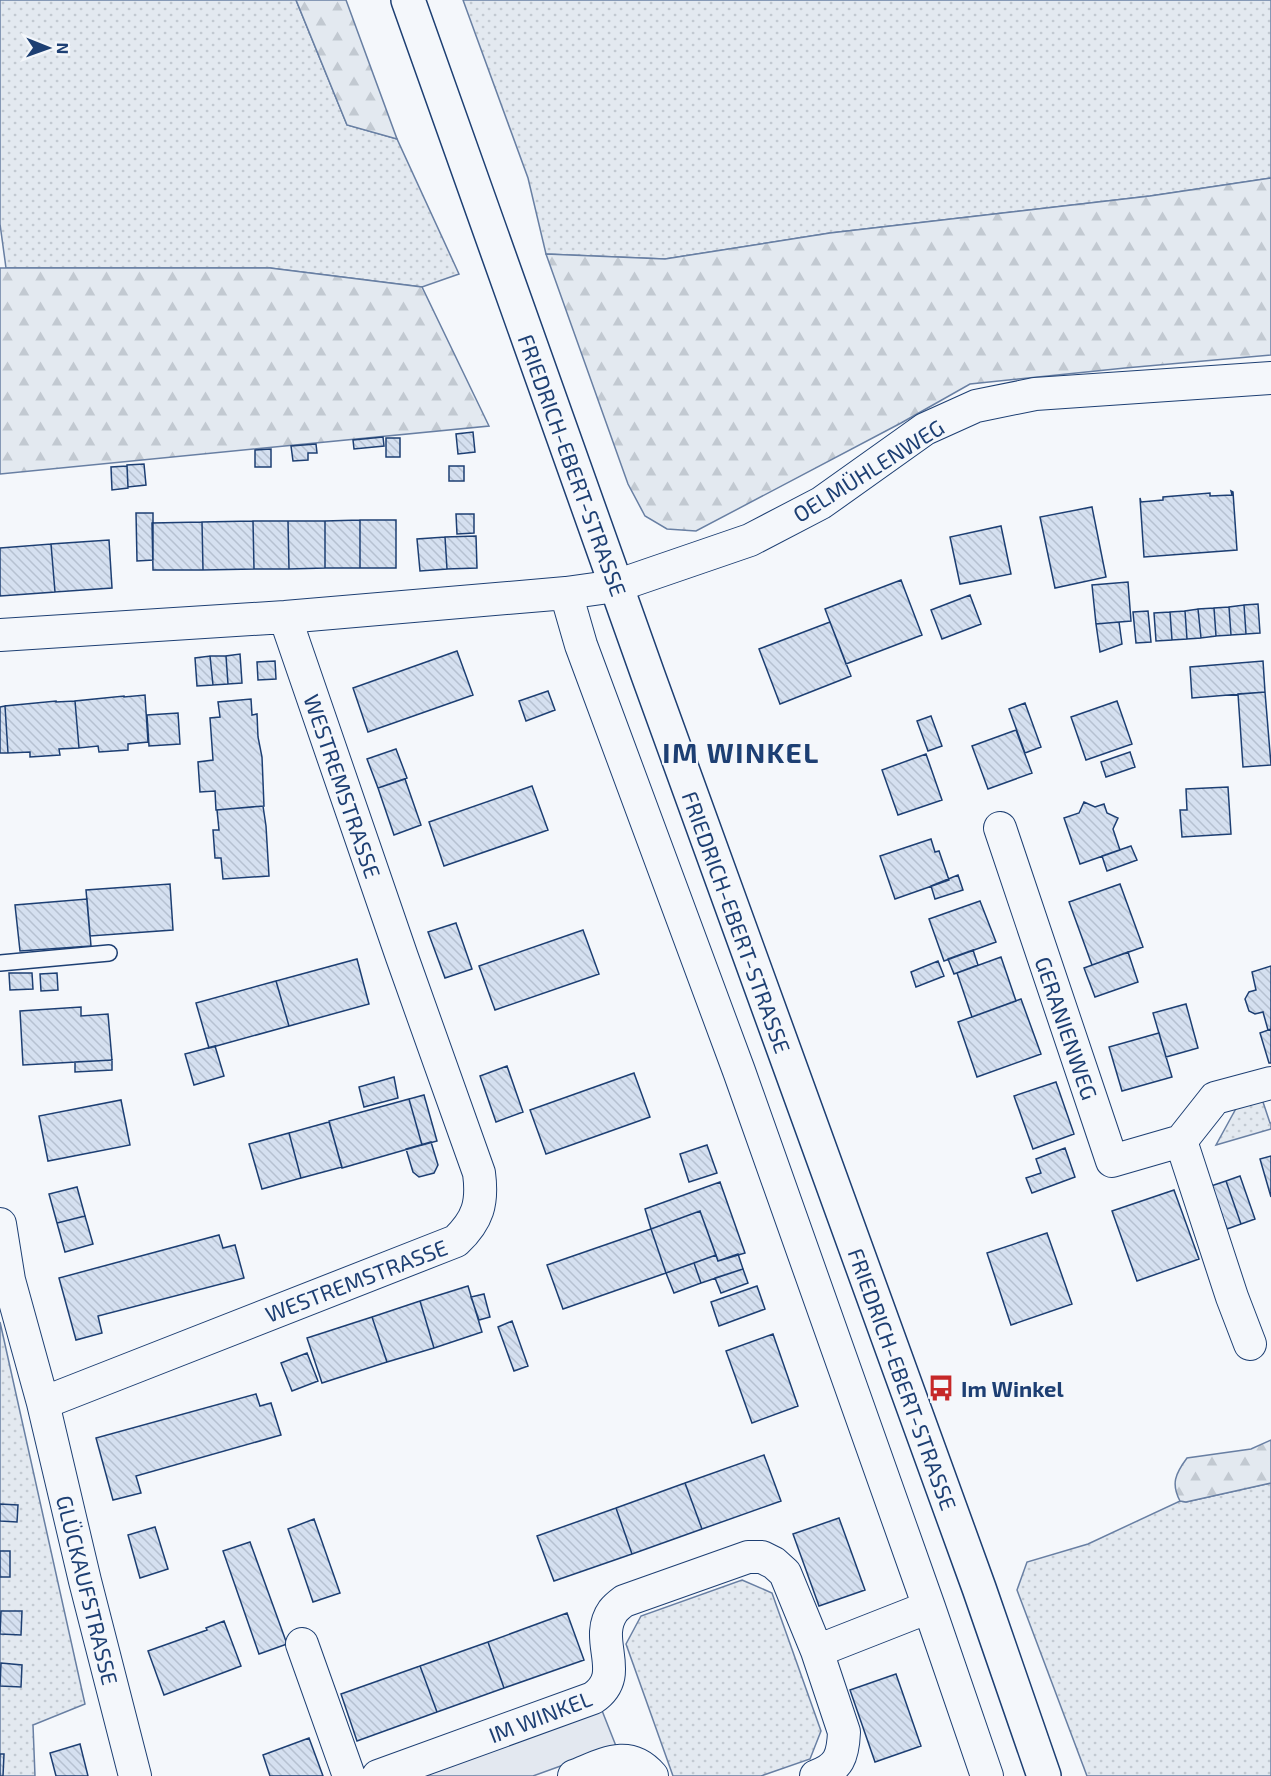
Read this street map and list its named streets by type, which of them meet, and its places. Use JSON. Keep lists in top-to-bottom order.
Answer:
{
  "streets": {
    "main road": ["FRIEDRICH-EBERT-STRASSE"],
    "street": [
      "OELMÜHLENWEG",
      "WESTREMSTRASSE",
      "GERANIENWEG",
      "GLÜCKAUFSTRASSE",
      "IM WINKEL"
    ]
  },
  "crossings": [
    ["FRIEDRICH-EBERT-STRASSE", "OELMÜHLENWEG"],
    ["WESTREMSTRASSE", "GLÜCKAUFSTRASSE"]
  ],
  "districts": ["IM WINKEL"],
  "places": {
    "bus stop": ["Im Winkel"]
  },
  "north": "right"
}
